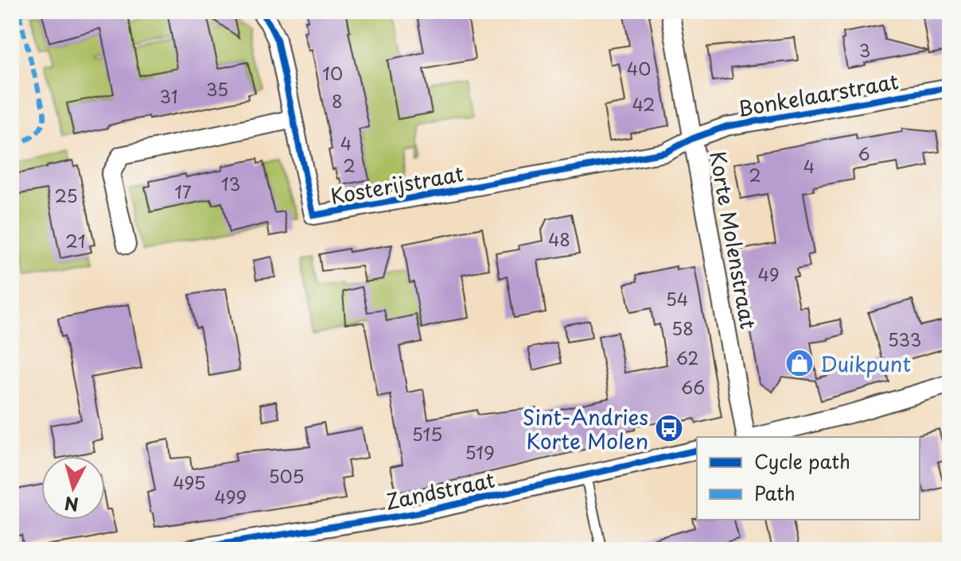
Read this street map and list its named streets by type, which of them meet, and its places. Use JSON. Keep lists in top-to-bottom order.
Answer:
{
  "streets": {
    "street": [
      "Bonkelaarstraat",
      "Kosterijstraat",
      "Korte Molenstraat",
      "Zandstraat"
    ]
  },
  "crossings": [
    ["Bonkelaarstraat", "Kosterijstraat"],
    ["Bonkelaarstraat", "Korte Molenstraat"],
    ["Kosterijstraat", "Korte Molenstraat"]
  ],
  "places": {
    "shop": ["Duikpunt"],
    "bus stop": ["Sint-Andries Korte Molen"]
  },
  "house_numbers": [
    "3",
    "40",
    "10",
    "35",
    "31",
    "8",
    "42",
    "4",
    "6",
    "2",
    "4",
    "2",
    "13",
    "17",
    "25",
    "48",
    "21",
    "49",
    "54",
    "58",
    "533",
    "62",
    "66",
    "515",
    "519",
    "505",
    "495",
    "499"
  ],
  "legend": ["Cycle path", "Path"],
  "north": "bottom"
}
